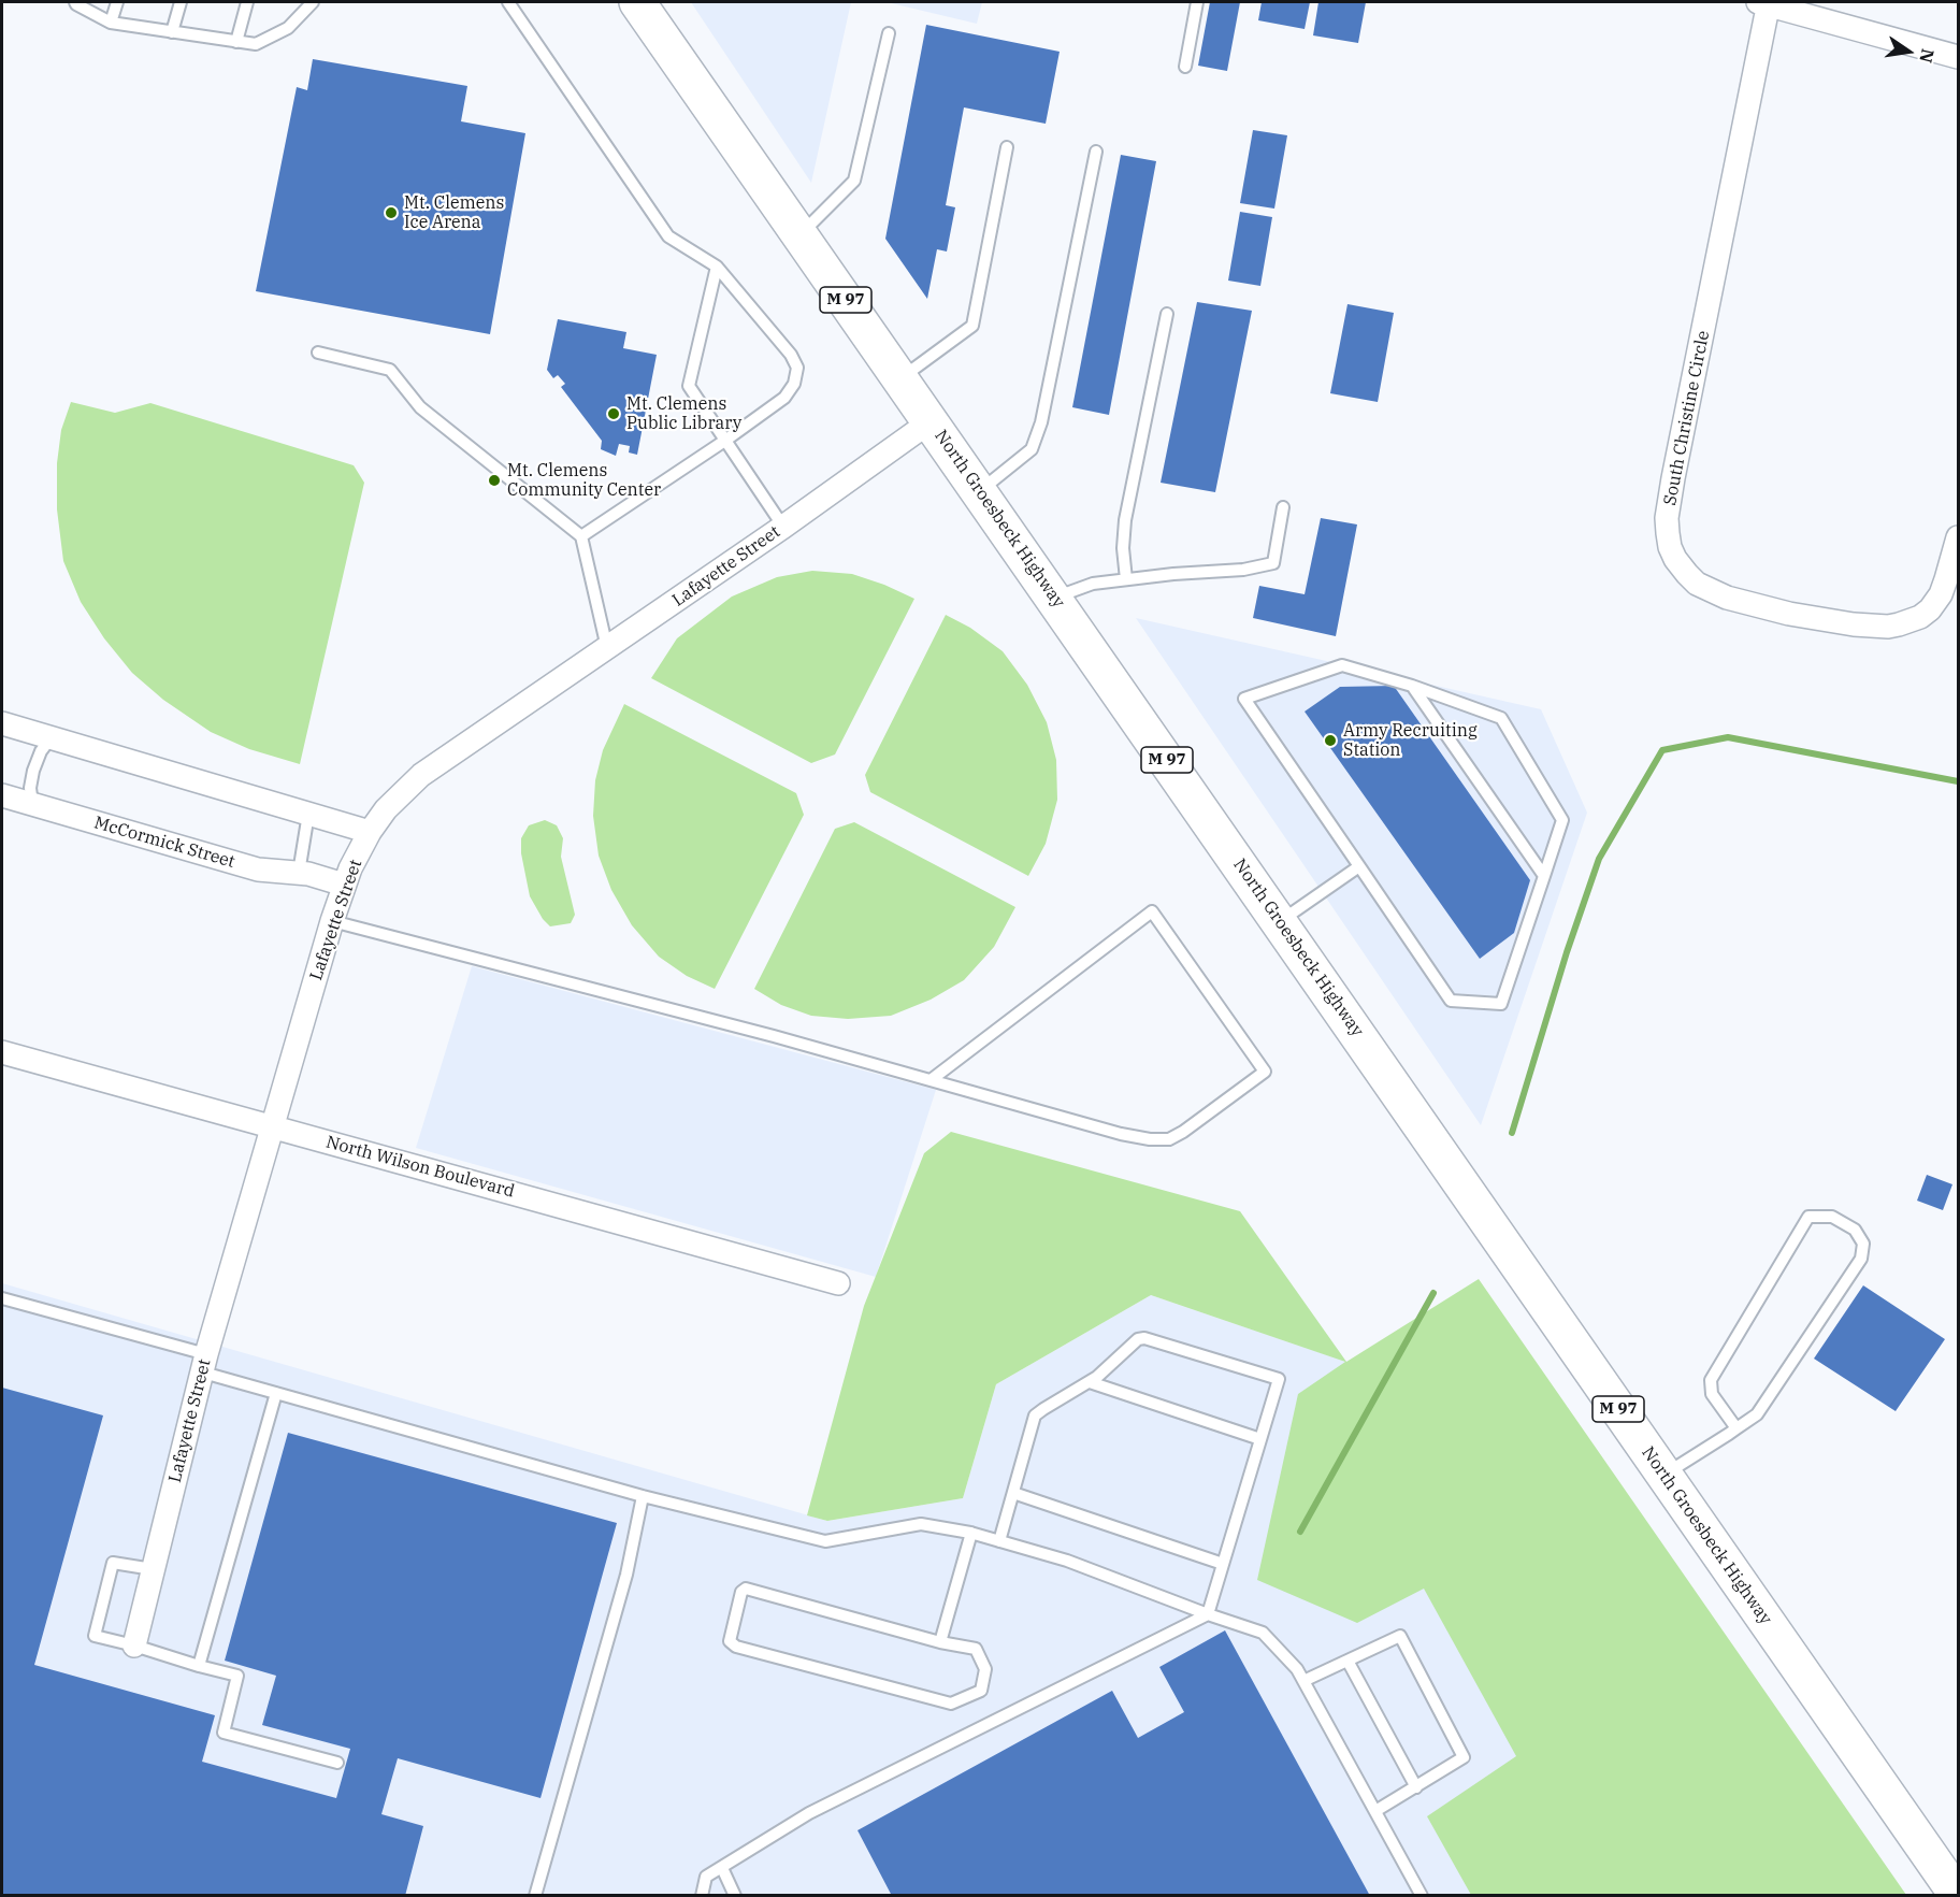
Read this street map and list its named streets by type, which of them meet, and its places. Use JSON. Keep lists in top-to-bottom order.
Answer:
{
  "streets": {
    "main road": ["M 97", "North Groesbeck Highway"],
    "street": [
      "South Christine Circle",
      "Lafayette Street",
      "McCormick Street",
      "North Wilson Boulevard"
    ]
  },
  "crossings": [
    ["North Groesbeck Highway", "Lafayette Street"],
    ["Lafayette Street", "McCormick Street"],
    ["Lafayette Street", "North Wilson Boulevard"]
  ],
  "places": [
    "Mt. Clemens Ice Arena",
    "Mt. Clemens Public Library",
    "Mt. Clemens Community Center",
    "Army Recruiting Station"
  ],
  "north": "right"
}
